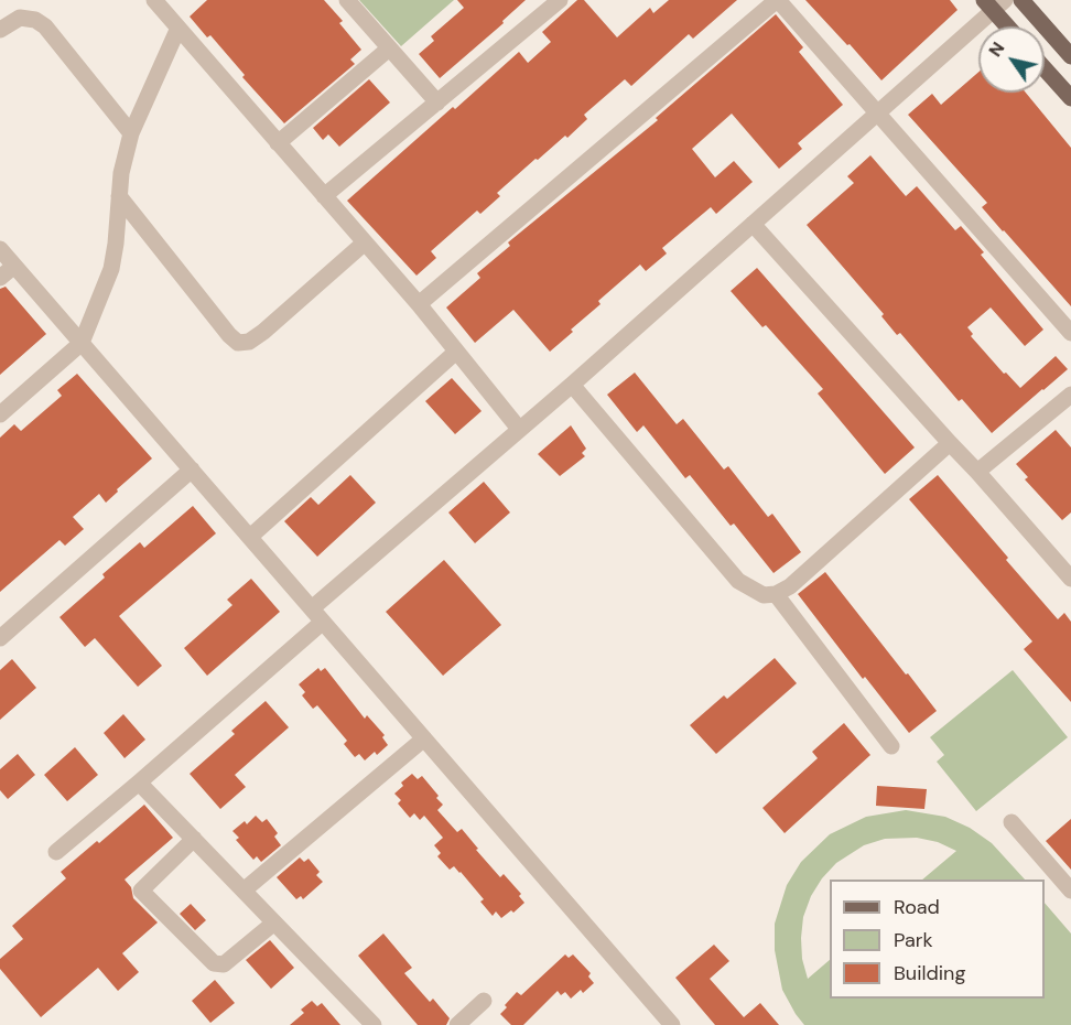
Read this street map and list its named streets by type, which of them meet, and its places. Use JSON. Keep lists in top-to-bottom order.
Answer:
{
  "legend": ["Road", "Park", "Building"],
  "north": "top left"
}
